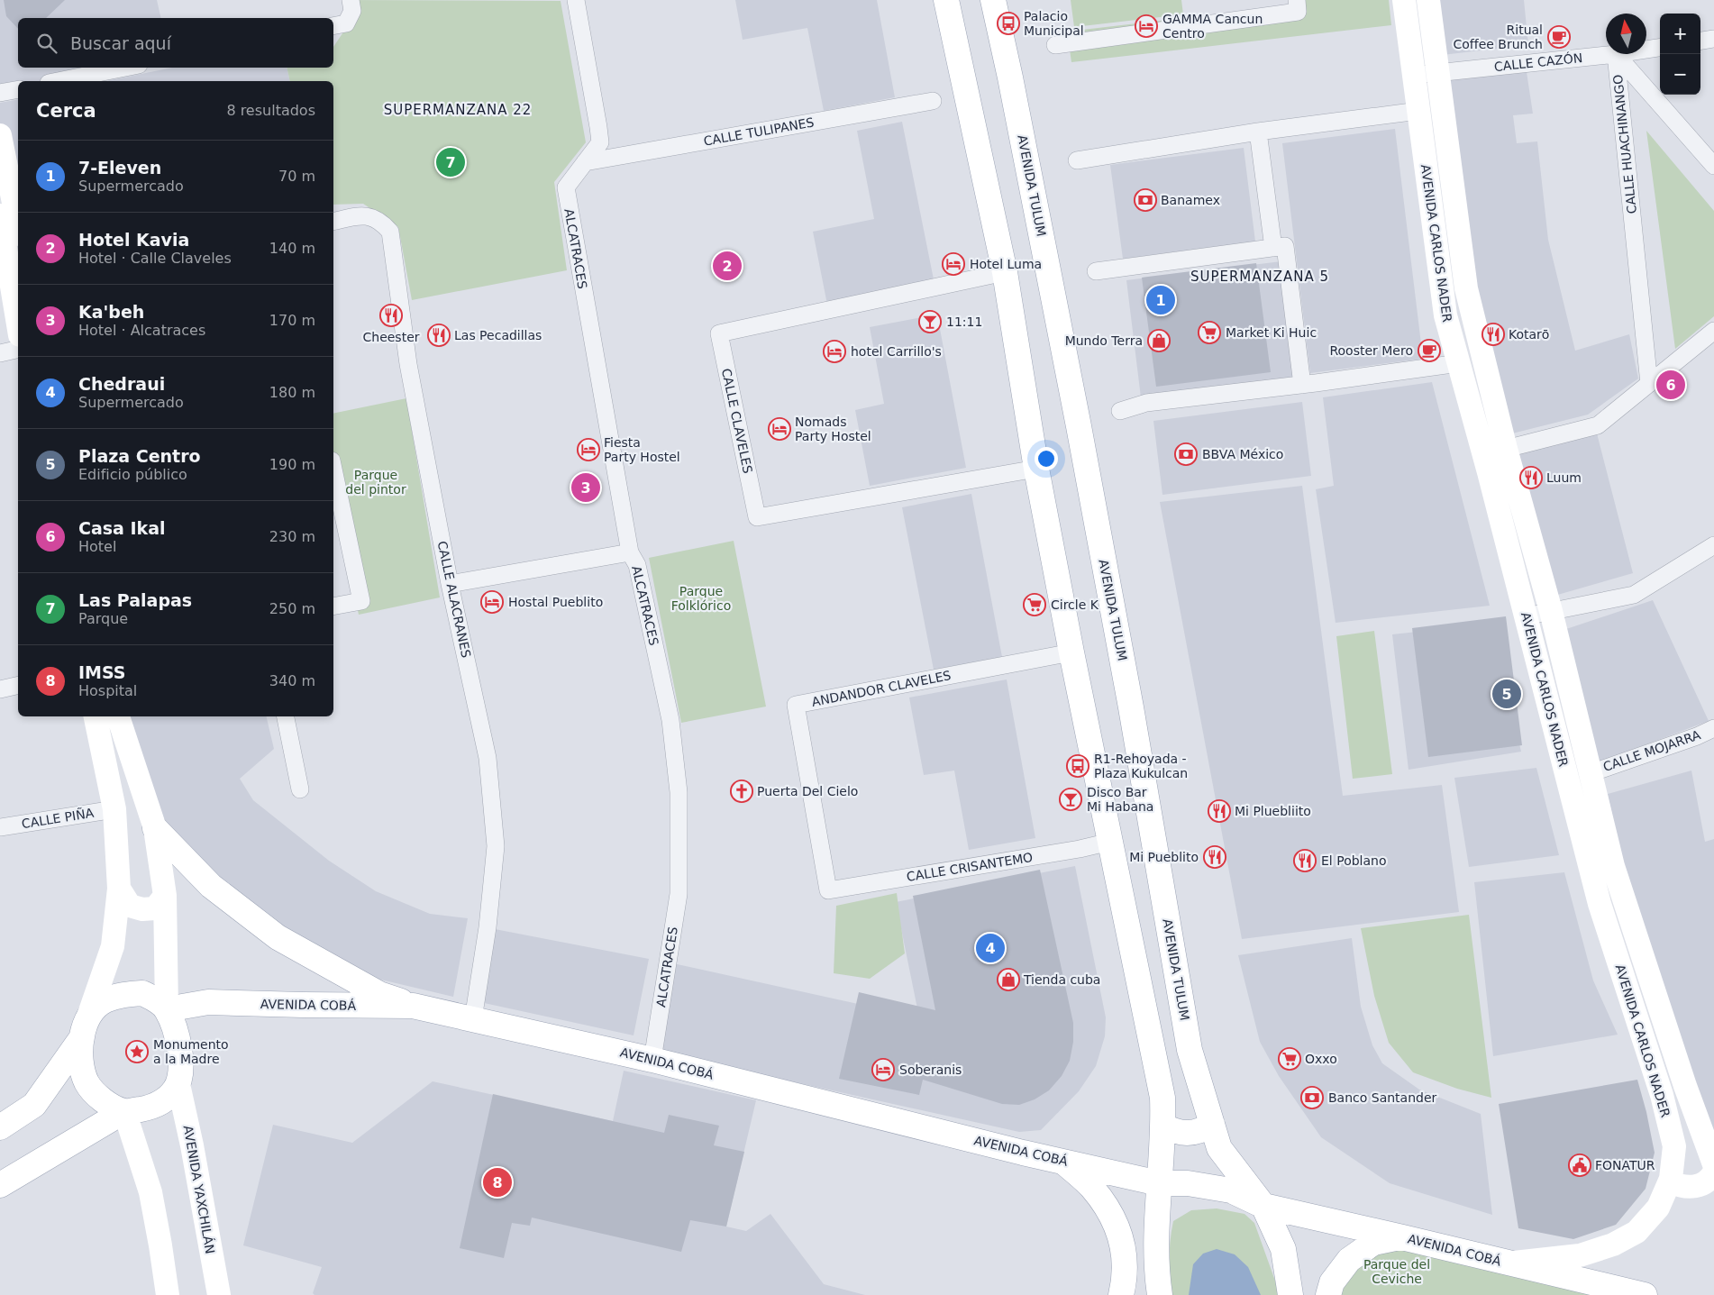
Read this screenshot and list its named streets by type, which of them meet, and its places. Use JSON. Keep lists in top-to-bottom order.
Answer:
{
  "streets": {
    "main road": ["AVENIDA TULUM", "AVENIDA COBÁ"],
    "street": [
      "CALLE CAZÓN",
      "CALLE TULIPANES",
      "CALLE HUACHINANGO",
      "AVENIDA CARLOS NADER",
      "ALCATRACES",
      "CALLE CLAVELES",
      "CALLE ALACRANES",
      "ANDANDOR CLAVELES",
      "CALLE MOJARRA",
      "CALLE PIÑA",
      "CALLE CRISANTEMO",
      "AVENIDA YAXCHILÁN"
    ]
  },
  "crossings": [
    ["CALLE CAZÓN", "CALLE HUACHINANGO"],
    ["CALLE CAZÓN", "AVENIDA CARLOS NADER"],
    ["CALLE TULIPANES", "ALCATRACES"],
    ["AVENIDA TULUM", "AVENIDA COBÁ"],
    ["AVENIDA CARLOS NADER", "CALLE MOJARRA"],
    ["AVENIDA CARLOS NADER", "AVENIDA COBÁ"],
    ["ALCATRACES", "AVENIDA COBÁ"],
    ["CALLE ALACRANES", "AVENIDA COBÁ"],
    ["ANDANDOR CLAVELES", "CALLE CRISANTEMO"],
    ["AVENIDA COBÁ", "AVENIDA YAXCHILÁN"]
  ],
  "districts": ["SUPERMANZANA 22", "SUPERMANZANA 5"],
  "parks": ["Parque del pintor", "Parque Folklórico", "Parque del Ceviche"],
  "places": {
    "bus stop": ["Palacio Municipal", "R1-Rehoyada - Plaza Kukulcan"],
    "hotel": [
      "GAMMA Cancun Centro",
      "Hotel Luma",
      "hotel Carrillo's",
      "Nomads Party Hostel",
      "Fiesta Party Hostel",
      "Hostal Pueblito",
      "Soberanis"
    ],
    "cafe": ["Ritual Coffee Brunch", "Rooster Mero"],
    "bank": ["Banamex", "BBVA México", "Banco Santander"],
    "restaurant": [
      "Cheester",
      "Kotarō",
      "Las Pecadillas",
      "Luum",
      "Mi Pluebliito",
      "Mi Pueblito",
      "El Poblano"
    ],
    "bar": ["11:11", "Disco Bar Mi Habana"],
    "supermarket": ["Market Ki Huic", "Circle K", "Oxxo"],
    "shop": ["Mundo Terra", "Tienda cuba"],
    "church": ["Puerta Del Cielo"],
    "place": ["Monumento a la Madre"],
    "public building": ["FONATUR"]
  },
  "north": "top",
  "page": {
    "map_buttons": ["+", "−"],
    "search": "Buscar aquí",
    "heading": ["Cerca", "8 resultados"],
    "list": [
      {
        "mark": "1",
        "name": "7-Eleven",
        "note": "Supermercado",
        "value": "70 m"
      },
      {
        "mark": "2",
        "name": "Hotel Kavia",
        "note": "Hotel · Calle Claveles",
        "value": "140 m"
      },
      {
        "mark": "3",
        "name": "Ka'beh",
        "note": "Hotel · Alcatraces",
        "value": "170 m"
      },
      {
        "mark": "4",
        "name": "Chedraui",
        "note": "Supermercado",
        "value": "180 m"
      },
      {
        "mark": "5",
        "name": "Plaza Centro",
        "note": "Edificio público",
        "value": "190 m"
      },
      {
        "mark": "6",
        "name": "Casa Ikal",
        "note": "Hotel",
        "value": "230 m"
      },
      {
        "mark": "7",
        "name": "Las Palapas",
        "note": "Parque",
        "value": "250 m"
      },
      {
        "mark": "8",
        "name": "IMSS",
        "note": "Hospital",
        "value": "340 m"
      }
    ],
    "pins": [
      "7",
      "2",
      "1",
      "6",
      "3",
      "5",
      "4",
      "8"
    ]
  }
}
